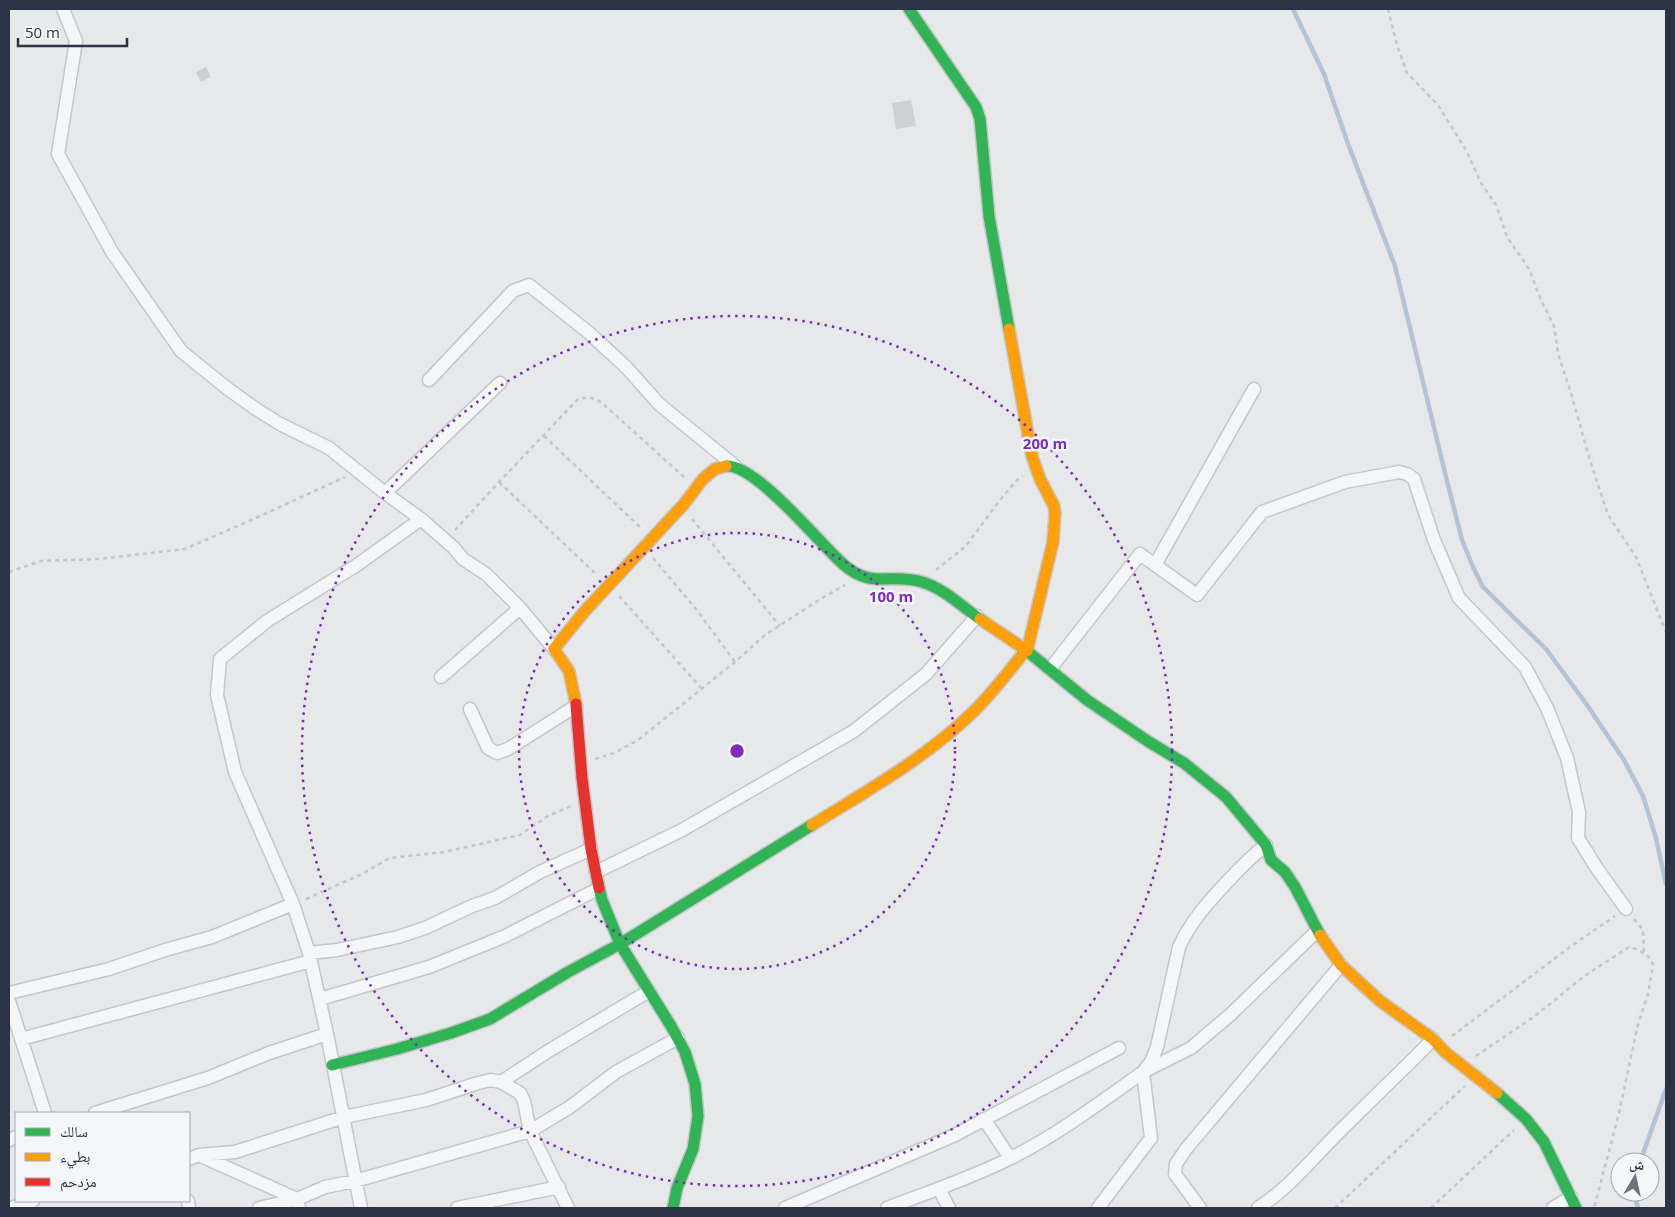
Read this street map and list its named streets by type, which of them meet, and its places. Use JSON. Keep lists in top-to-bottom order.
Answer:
{
  "legend": ["سالك", "بطيء", "مزدحم"],
  "scale_bar": "50 m",
  "north": "top",
  "rings": ["200 m", "100 m"]
}
